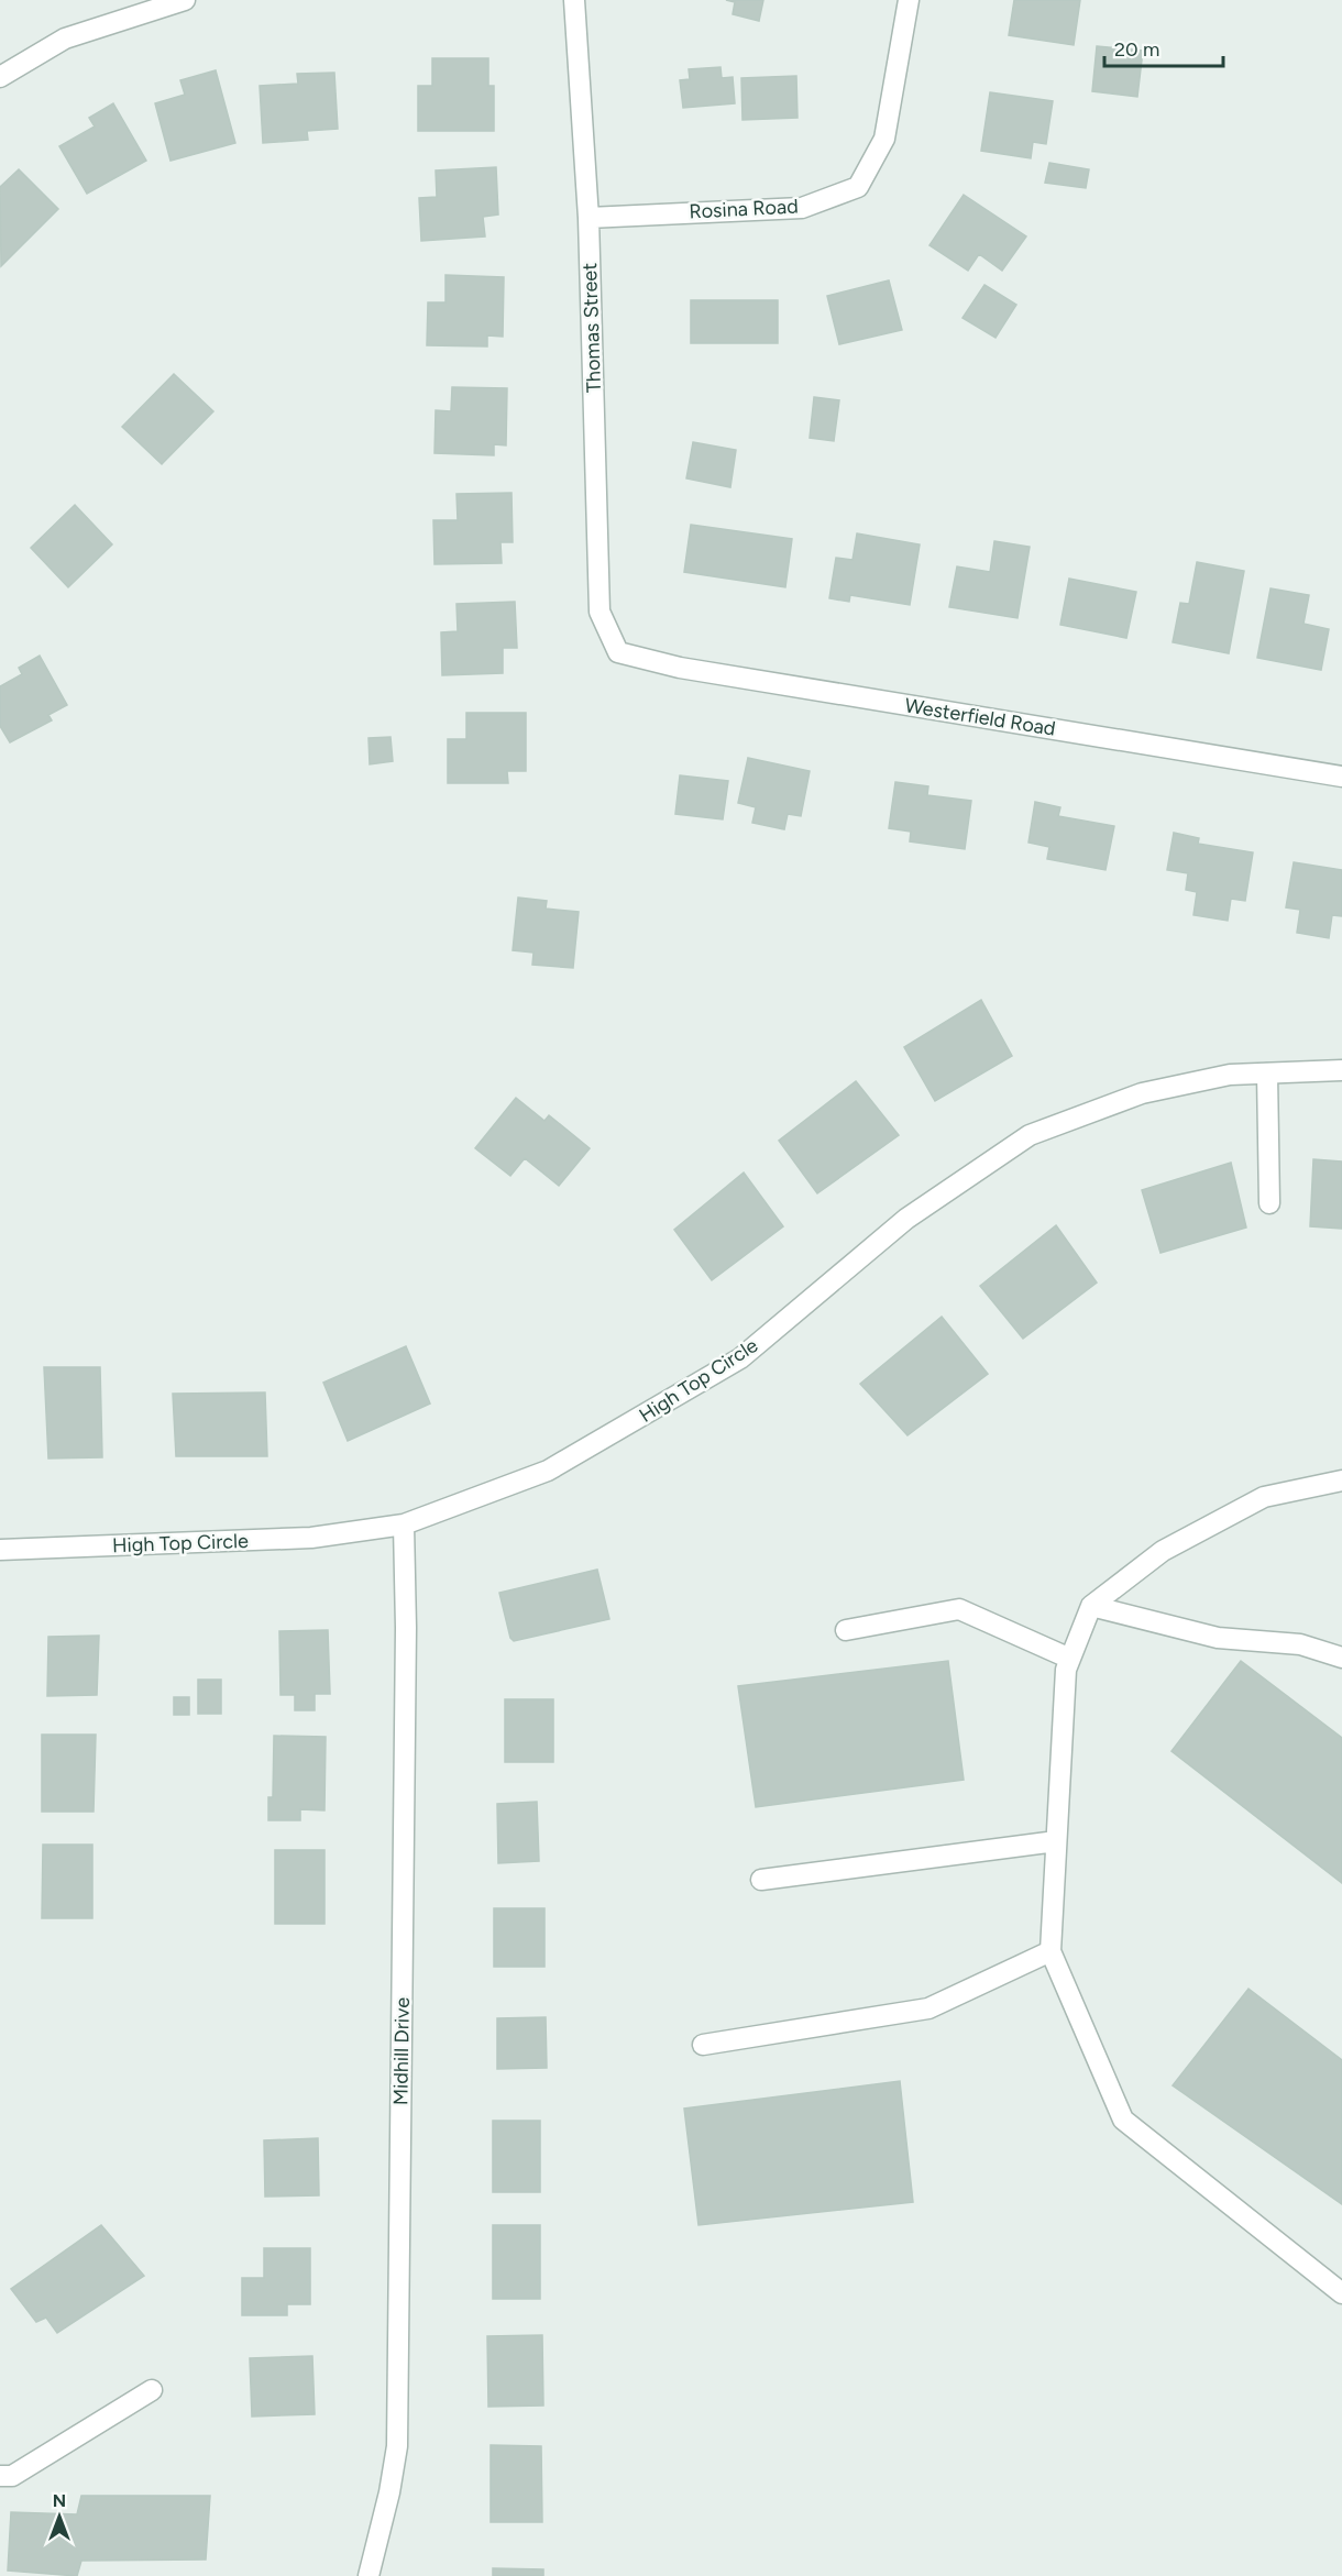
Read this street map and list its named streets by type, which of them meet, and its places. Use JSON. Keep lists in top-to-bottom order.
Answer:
{
  "streets": {
    "street": [
      "Rosina Road",
      "Thomas Street",
      "Westerfield Road",
      "High Top Circle",
      "Midhill Drive"
    ]
  },
  "crossings": [
    ["Rosina Road", "Thomas Street"],
    ["Thomas Street", "Westerfield Road"],
    ["High Top Circle", "Midhill Drive"]
  ],
  "scale_bar": "20 m",
  "north": "top"
}
